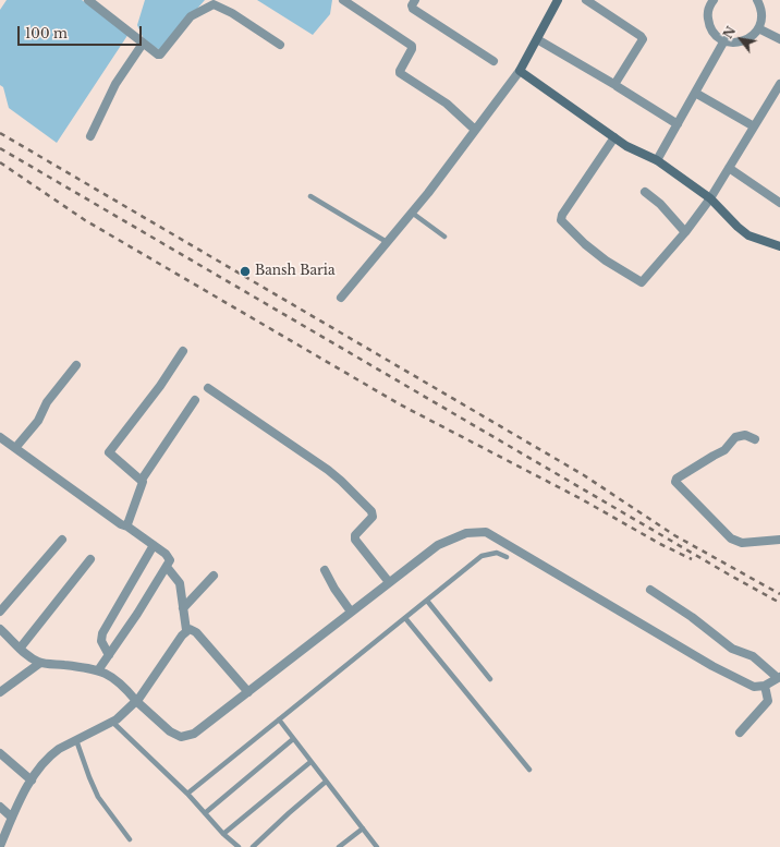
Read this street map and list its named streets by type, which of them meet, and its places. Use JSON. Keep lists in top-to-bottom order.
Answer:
{
  "places": ["Bansh Baria"],
  "scale_bar": "100 m",
  "north": "top left"
}
